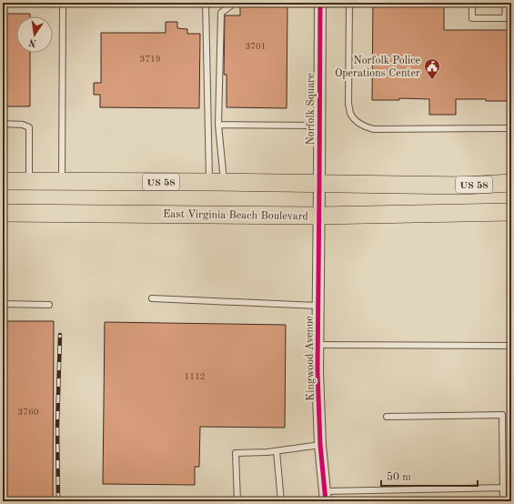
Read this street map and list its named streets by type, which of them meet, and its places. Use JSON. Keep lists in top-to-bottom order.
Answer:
{
  "streets": {
    "main road": ["US 58", "East Virginia Beach Boulevard"],
    "street": ["Norfolk Square", "Kingwood Avenue"]
  },
  "crossings": [
    ["Norfolk Square", "US 58"],
    ["Norfolk Square", "East Virginia Beach Boulevard"],
    ["Norfolk Square", "Kingwood Avenue"],
    ["East Virginia Beach Boulevard", "Kingwood Avenue"]
  ],
  "places": {
    "public building": ["Norfolk Police Operations Center"]
  },
  "house_numbers": [
    "3701",
    "3719",
    "1112",
    "3760"
  ],
  "scale_bar": "50 m",
  "north": "bottom"
}
